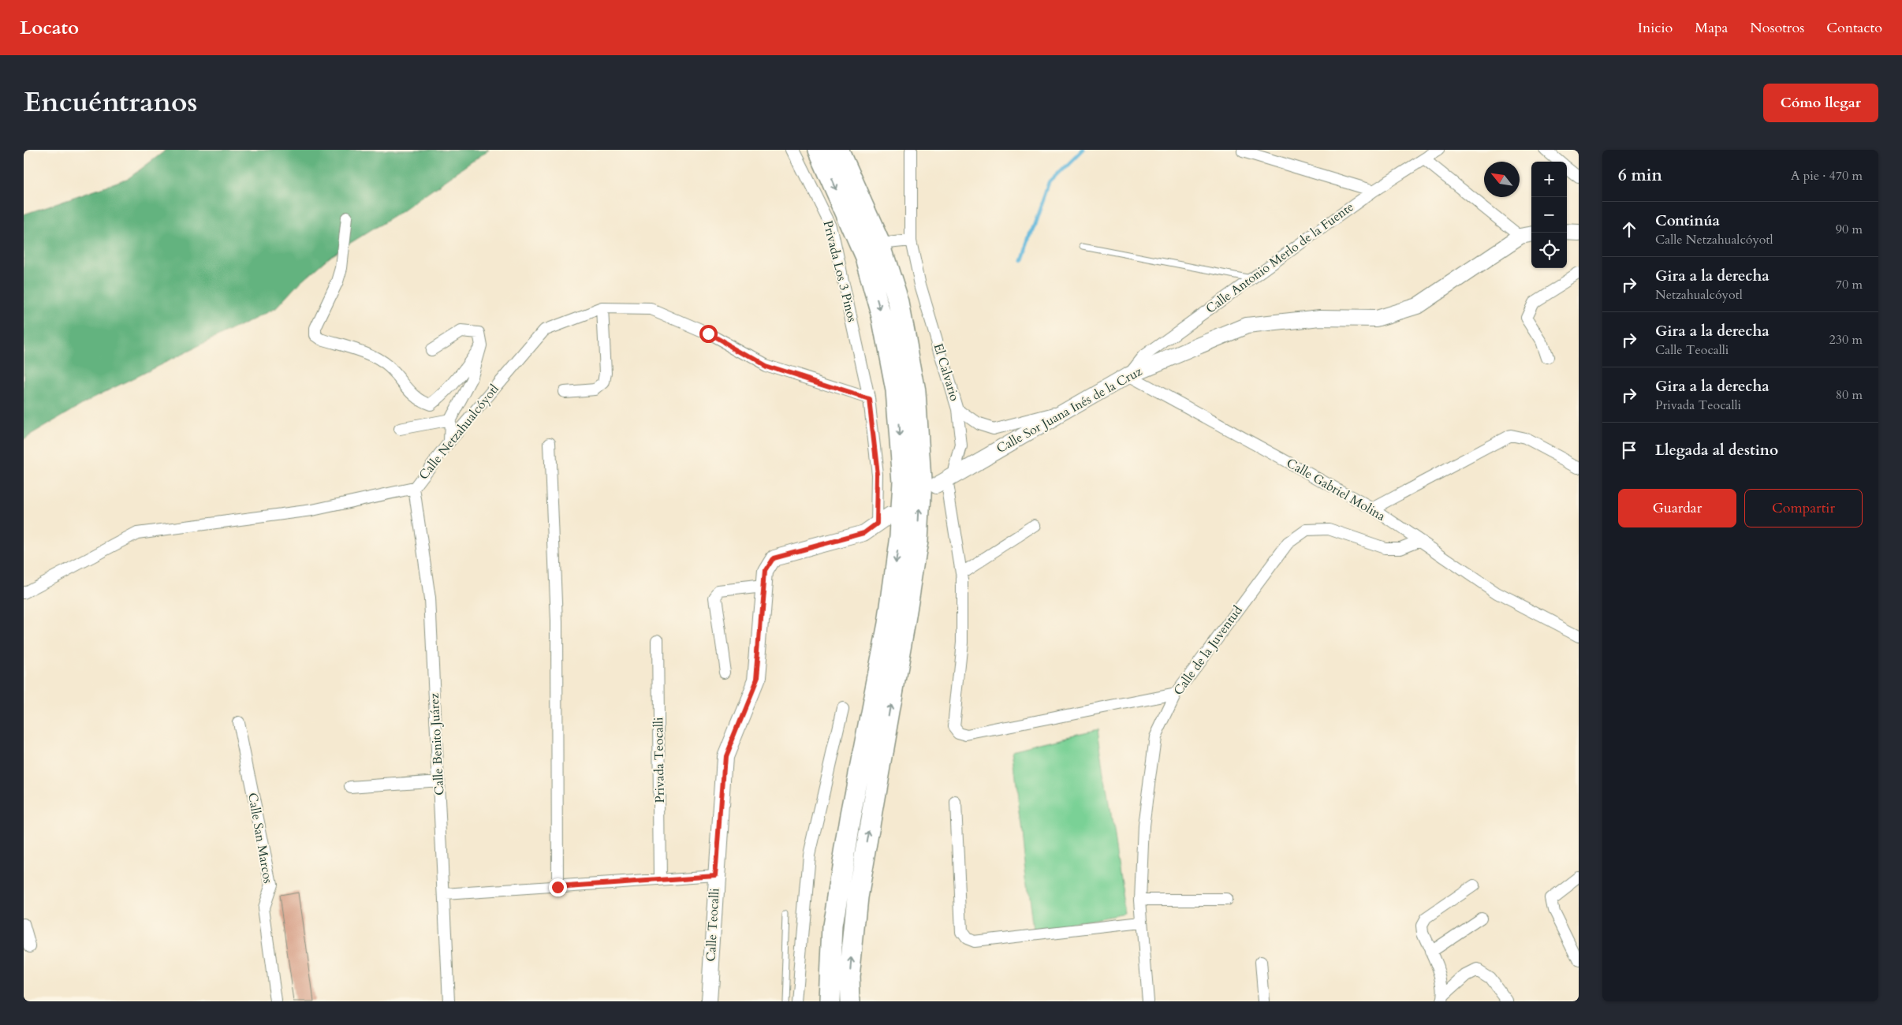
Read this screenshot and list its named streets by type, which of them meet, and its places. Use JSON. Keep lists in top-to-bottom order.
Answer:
{
  "streets": {
    "street": [
      "Calle Antonio Merlo de la Fuente",
      "Privada Los 3 Pinos",
      "El Calvario",
      "Calle Sor Juana Inés de la Cruz",
      "Calle Netzahualcóyotl",
      "Calle Gabriel Molina",
      "Calle de la Juventud",
      "Calle Benito Juárez",
      "Privada Teocalli",
      "Calle San Marcos",
      "Calle Teocalli"
    ]
  },
  "crossings": [
    ["Calle Antonio Merlo de la Fuente", "Calle Sor Juana Inés de la Cruz"],
    ["Calle Antonio Merlo de la Fuente", "Calle Gabriel Molina"],
    ["Privada Los 3 Pinos", "Calle Netzahualcóyotl"],
    ["Privada Los 3 Pinos", "Calle Teocalli"],
    ["El Calvario", "Calle Sor Juana Inés de la Cruz"],
    ["Calle Sor Juana Inés de la Cruz", "Calle Gabriel Molina"],
    ["Calle Netzahualcóyotl", "Calle Benito Juárez"],
    ["Calle Gabriel Molina", "Calle de la Juventud"]
  ],
  "north": "top left",
  "page": {
    "header": "Locato",
    "nav": [
      "Inicio",
      "Mapa",
      "Nosotros",
      "Contacto"
    ],
    "title": "Encuéntranos",
    "buttons": [
      "Cómo llegar",
      ["Guardar", "Compartir"]
    ],
    "heading": ["6 min", "A pie · 470 m"],
    "map_buttons": ["+", "−"],
    "list": [
      ["Continúa", "Calle Netzahualcóyotl", "90 m"],
      ["Gira a la derecha", "Netzahualcóyotl", "70 m"],
      ["Gira a la derecha", "Calle Teocalli", "230 m"],
      ["Gira a la derecha", "Privada Teocalli", "80 m"],
      "Llegada al destino"
    ]
  }
}
